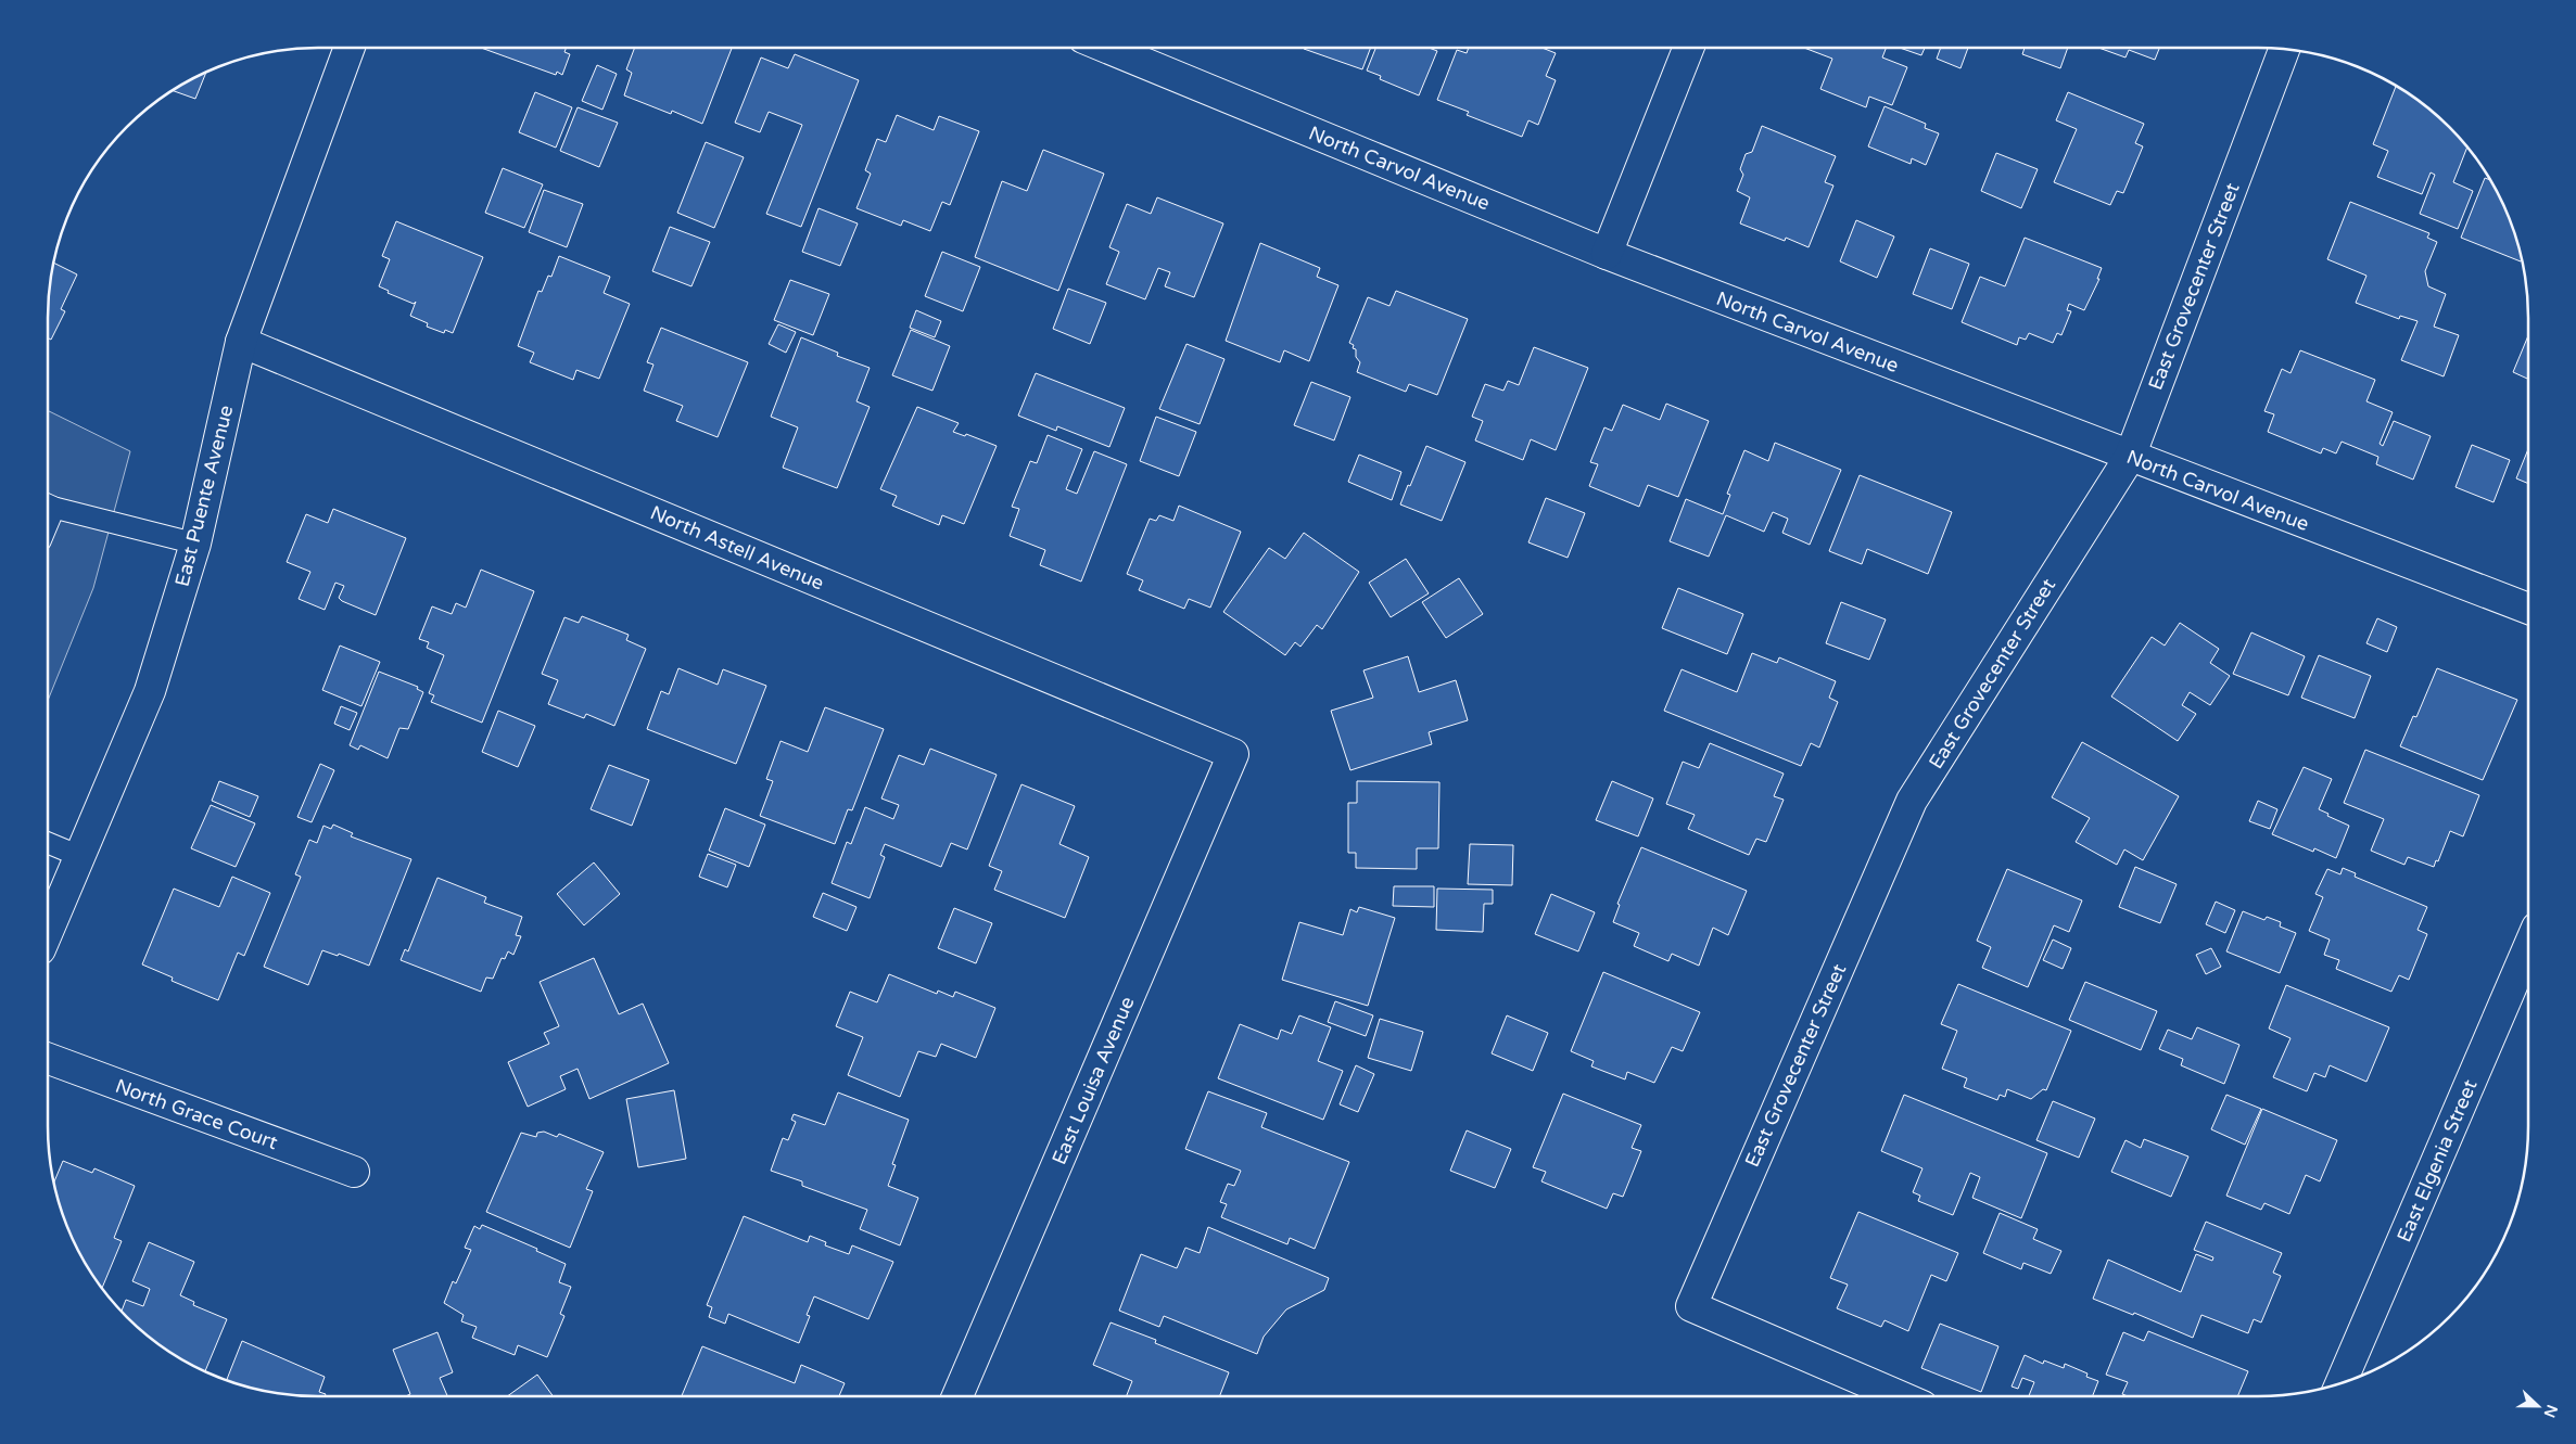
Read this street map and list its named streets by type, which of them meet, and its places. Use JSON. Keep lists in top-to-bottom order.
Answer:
{
  "streets": {
    "street": [
      "North Carvol Avenue",
      "East Grovecenter Street",
      "East Puente Avenue",
      "North Astell Avenue",
      "East Louisa Avenue",
      "North Grace Court",
      "East Elgenia Street"
    ]
  },
  "crossings": [
    ["North Carvol Avenue", "East Grovecenter Street"],
    ["East Puente Avenue", "North Astell Avenue"],
    ["North Astell Avenue", "East Louisa Avenue"]
  ],
  "north": "right"
}
